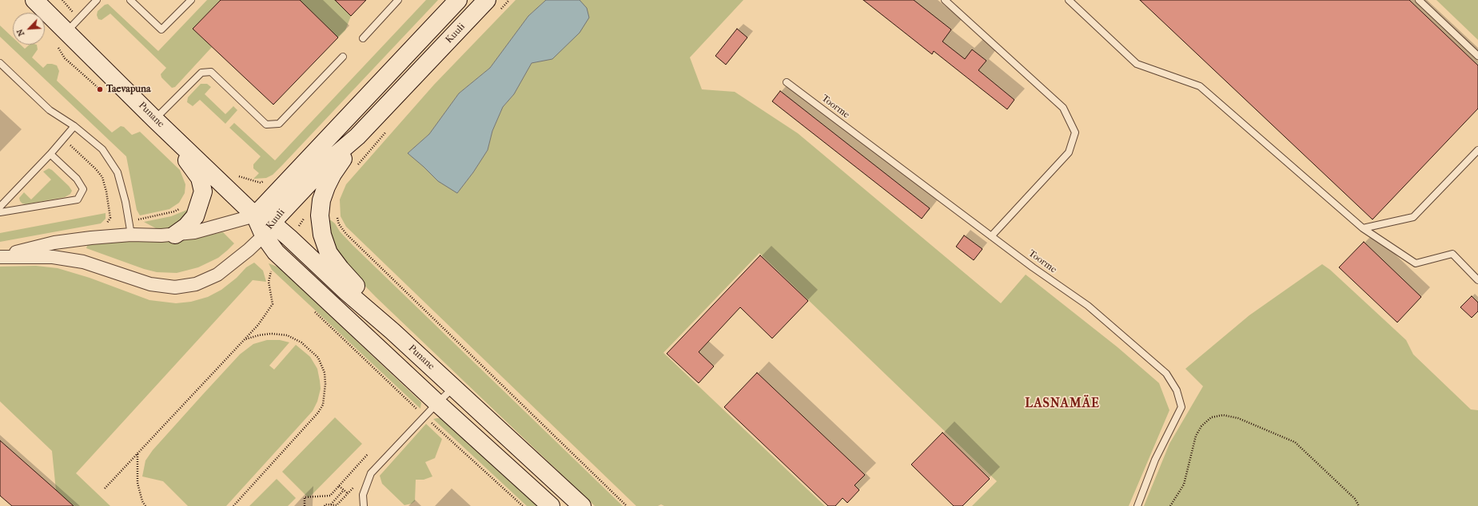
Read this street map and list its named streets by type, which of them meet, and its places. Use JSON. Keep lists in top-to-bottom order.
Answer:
{
  "streets": {
    "main road": ["Kuuli", "Punane"],
    "lane": ["Toorme"]
  },
  "crossings": [
    ["Kuuli", "Punane"]
  ],
  "districts": ["LASNAMÄE"],
  "places": ["Taevapuna"],
  "north": "bottom left"
}
